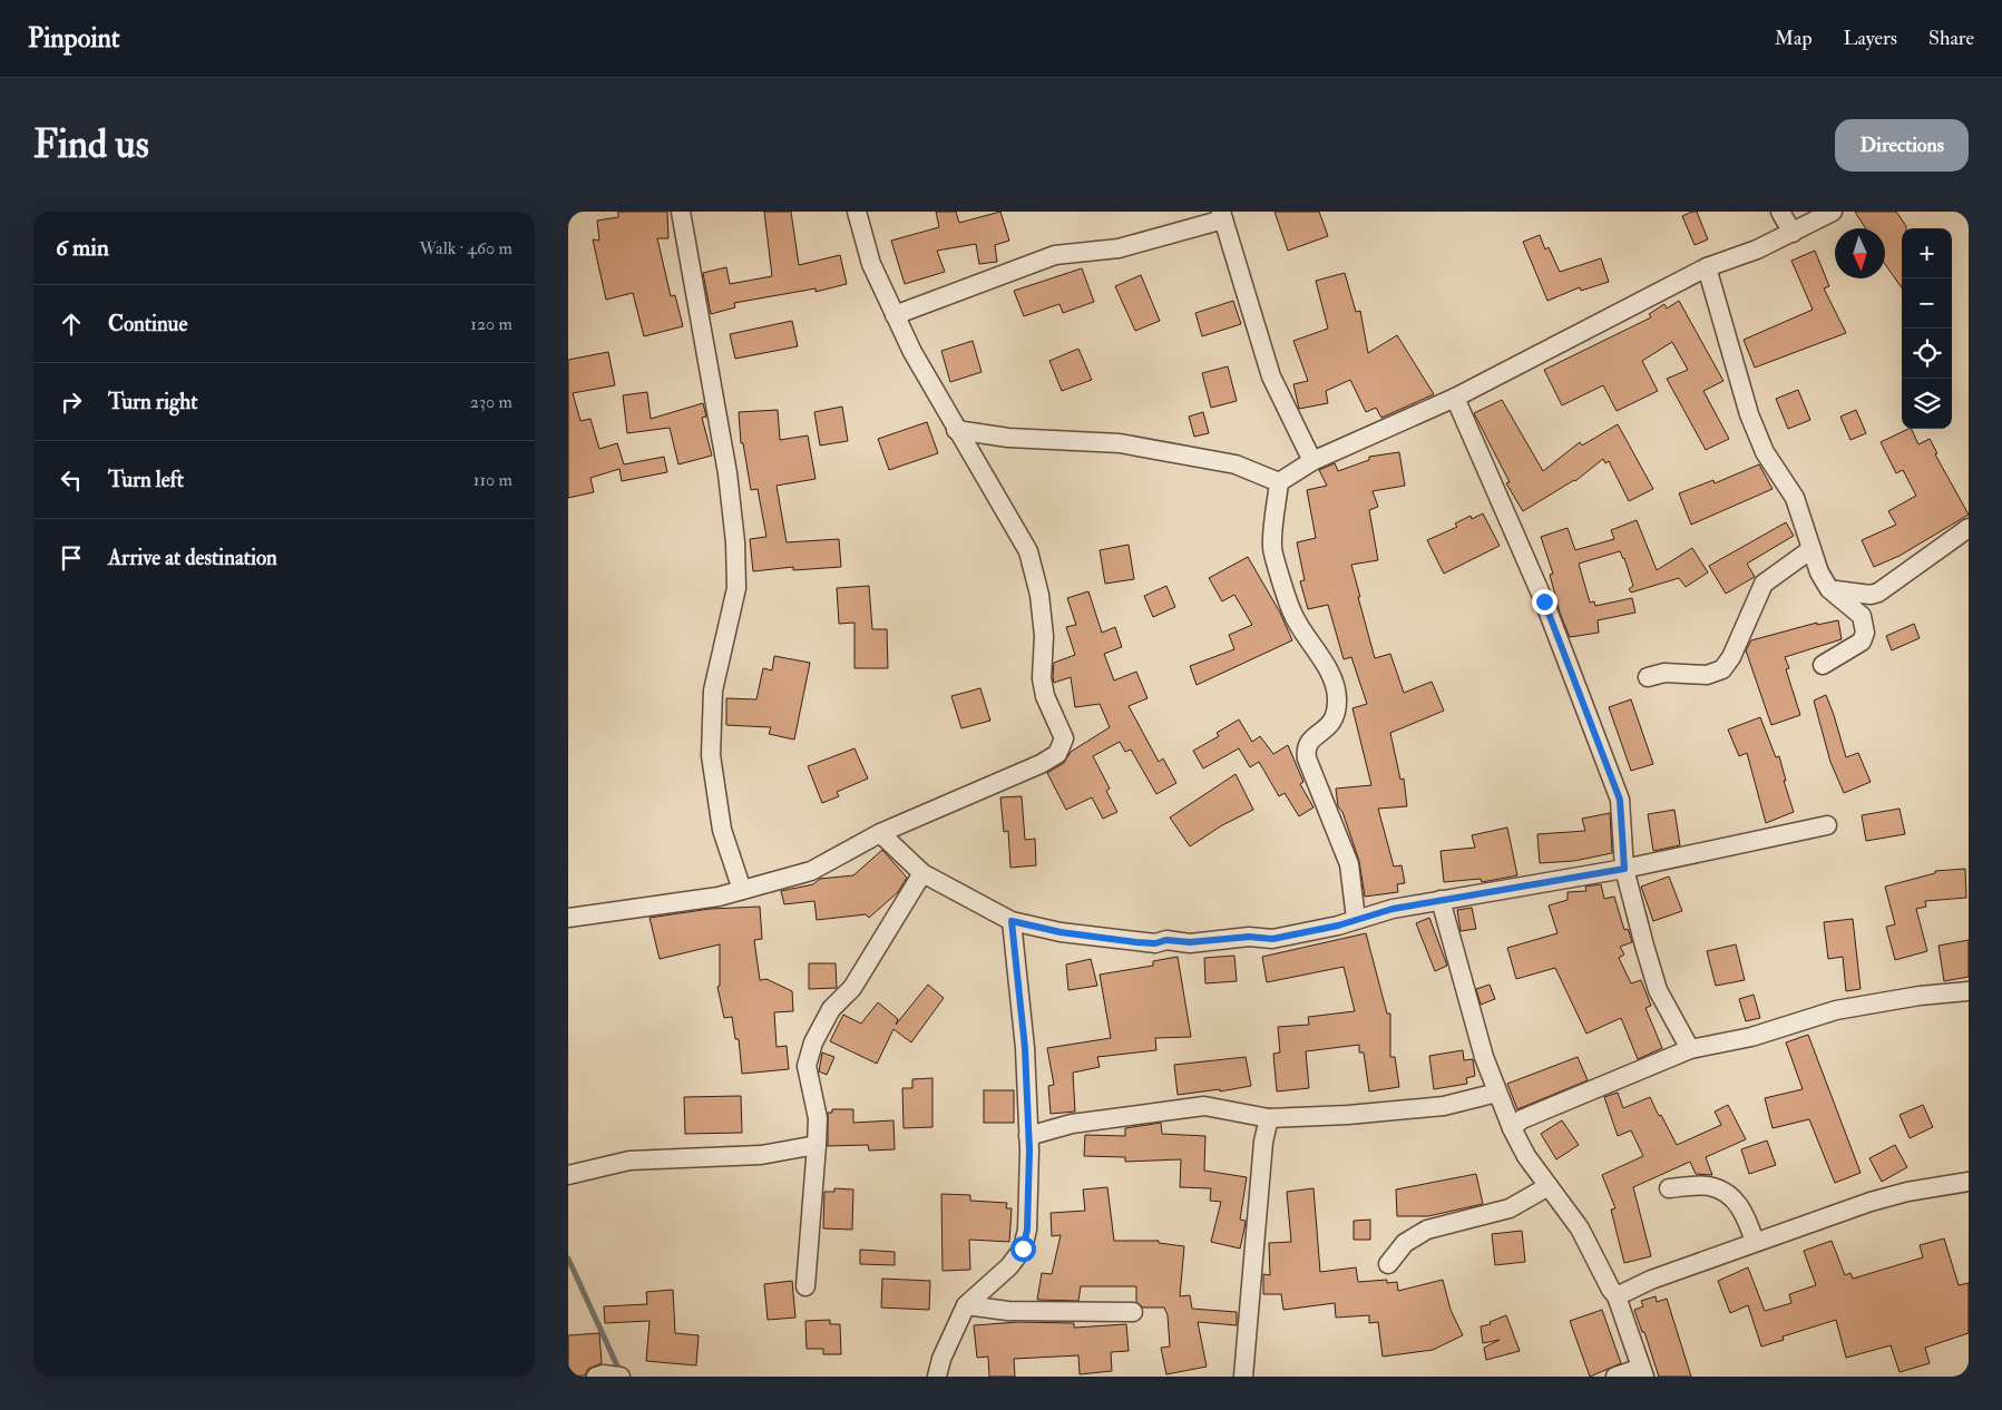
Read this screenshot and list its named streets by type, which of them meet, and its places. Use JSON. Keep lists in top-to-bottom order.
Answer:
{
  "north": "bottom",
  "page": {
    "header": "Pinpoint",
    "nav": ["Map", "Layers", "Share"],
    "buttons": "Directions",
    "title": "Find us",
    "heading": ["6 min", "Walk · 460 m"],
    "map_buttons": ["+", "−"],
    "list": [
      ["Continue", "120 m"],
      ["Turn right", "230 m"],
      ["Turn left", "110 m"],
      "Arrive at destination"
    ]
  }
}
